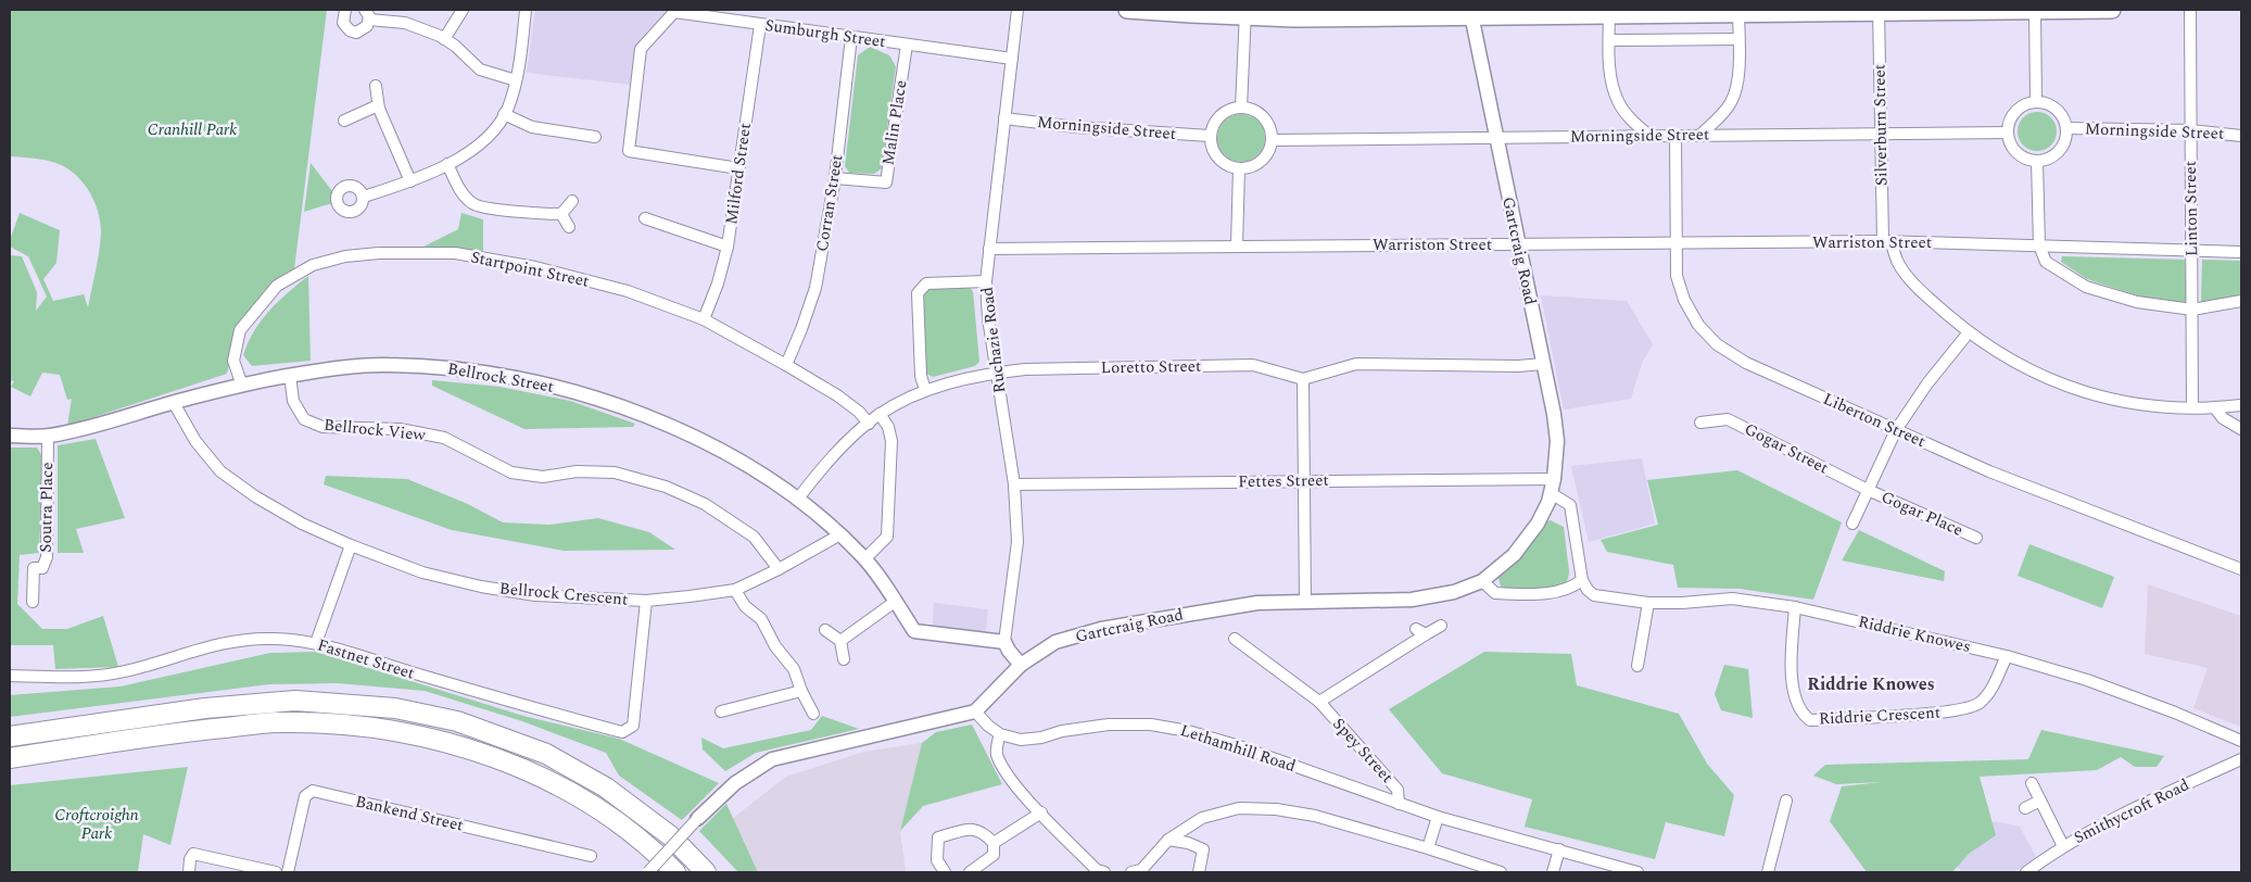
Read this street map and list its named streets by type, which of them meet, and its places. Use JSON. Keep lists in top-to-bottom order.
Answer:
{
  "streets": {
    "street": [
      "Sumburgh Street",
      "Malin Place",
      "Silverburn Street",
      "Morningside Street",
      "Milford Street",
      "Corran Street",
      "Linton Street",
      "Warriston Street",
      "Gartcraig Road",
      "Startpoint Street",
      "Ruchazie Road",
      "Loretto Street",
      "Bellrock Street",
      "Liberton Street",
      "Bellrock View",
      "Gogar Street",
      "Fettes Street",
      "Soutra Place",
      "Gogar Place",
      "Bellrock Crescent",
      "Riddrie Knowes",
      "Fastnet Street",
      "Riddrie Crescent",
      "Lethamhill Road",
      "Spey Street",
      "Smithycroft Road",
      "Bankend Street"
    ]
  },
  "crossings": [
    ["Sumburgh Street", "Malin Place"],
    ["Sumburgh Street", "Milford Street"],
    ["Sumburgh Street", "Corran Street"],
    ["Sumburgh Street", "Ruchazie Road"],
    ["Malin Place", "Corran Street"],
    ["Silverburn Street", "Morningside Street"],
    ["Silverburn Street", "Warriston Street"],
    ["Morningside Street", "Linton Street"],
    ["Morningside Street", "Gartcraig Road"],
    ["Morningside Street", "Ruchazie Road"],
    ["Morningside Street", "Liberton Street"],
    ["Milford Street", "Startpoint Street"],
    ["Corran Street", "Startpoint Street"],
    ["Linton Street", "Warriston Street"],
    ["Warriston Street", "Gartcraig Road"],
    ["Warriston Street", "Ruchazie Road"],
    ["Warriston Street", "Liberton Street"],
    ["Gartcraig Road", "Fettes Street"],
    ["Startpoint Street", "Loretto Street"],
    ["Startpoint Street", "Bellrock Street"],
    ["Ruchazie Road", "Loretto Street"],
    ["Ruchazie Road", "Bellrock Street"],
    ["Ruchazie Road", "Fettes Street"],
    ["Loretto Street", "Bellrock Street"],
    ["Bellrock Street", "Bellrock View"],
    ["Bellrock Street", "Soutra Place"],
    ["Bellrock Street", "Bellrock Crescent"],
    ["Bellrock View", "Bellrock Crescent"],
    ["Gogar Street", "Gogar Place"],
    ["Bellrock Crescent", "Fastnet Street"],
    ["Riddrie Knowes", "Riddrie Crescent"],
    ["Lethamhill Road", "Spey Street"]
  ],
  "districts": ["Riddrie Knowes"],
  "parks": ["Cranhill Park", "Croftcroighn Park"]
}
